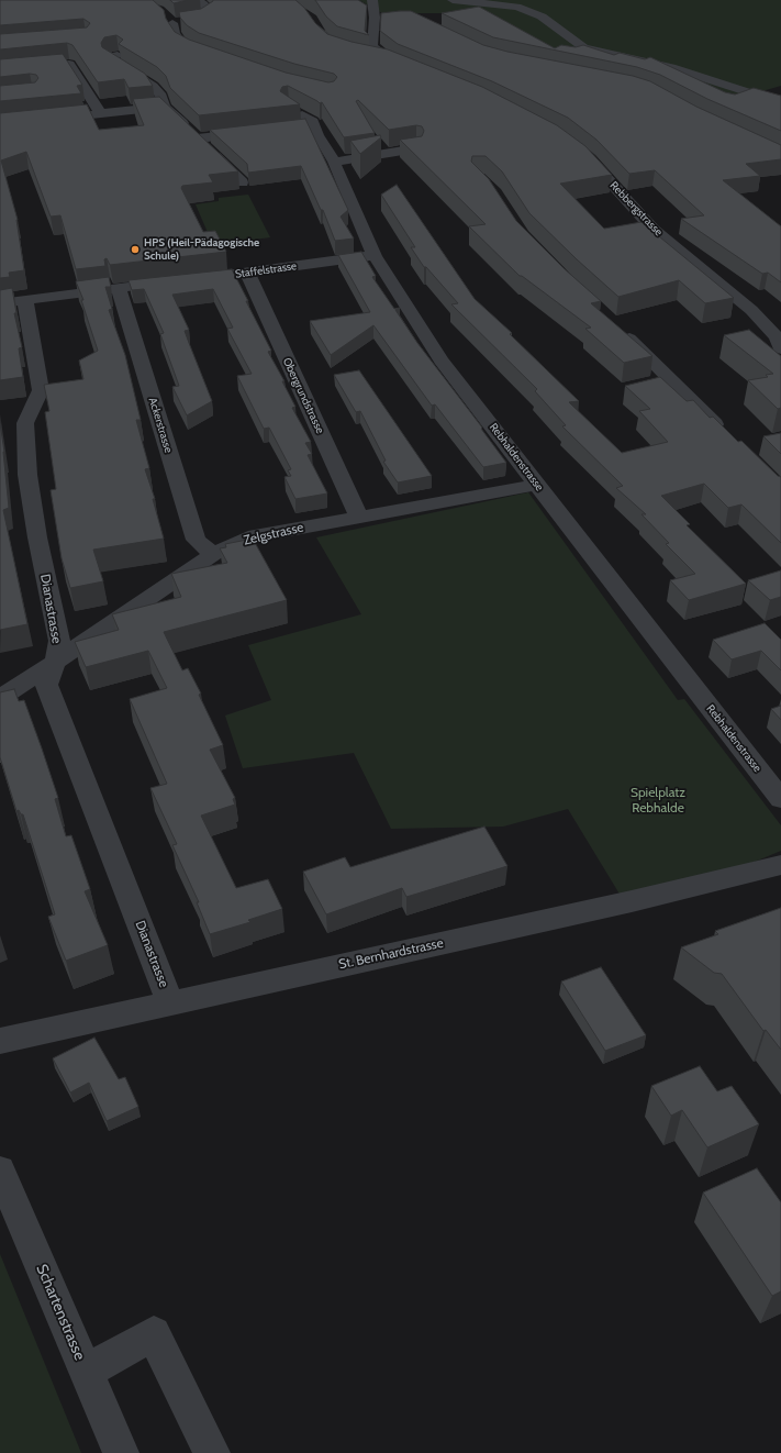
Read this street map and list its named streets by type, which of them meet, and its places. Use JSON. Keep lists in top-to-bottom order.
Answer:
{
  "streets": {
    "street": [
      "Rebbergstrasse",
      "Staffelstrasse",
      "Obergrundstrasse",
      "Ackerstrasse",
      "Rebhaldenstrasse",
      "Zelgstrasse",
      "Dianastrasse",
      "St. Bernhardstrasse",
      "Schartenstrasse"
    ]
  },
  "crossings": [
    ["Staffelstrasse", "Obergrundstrasse"],
    ["Staffelstrasse", "Ackerstrasse"],
    ["Staffelstrasse", "Rebhaldenstrasse"],
    ["Staffelstrasse", "Dianastrasse"],
    ["Obergrundstrasse", "Zelgstrasse"],
    ["Ackerstrasse", "Zelgstrasse"],
    ["Rebhaldenstrasse", "Zelgstrasse"],
    ["Zelgstrasse", "Dianastrasse"],
    ["Dianastrasse", "St. Bernhardstrasse"]
  ],
  "parks": ["Spielplatz Rebhalde"],
  "places": ["HPS (Heil-Pädagogische Schule)"]
}
